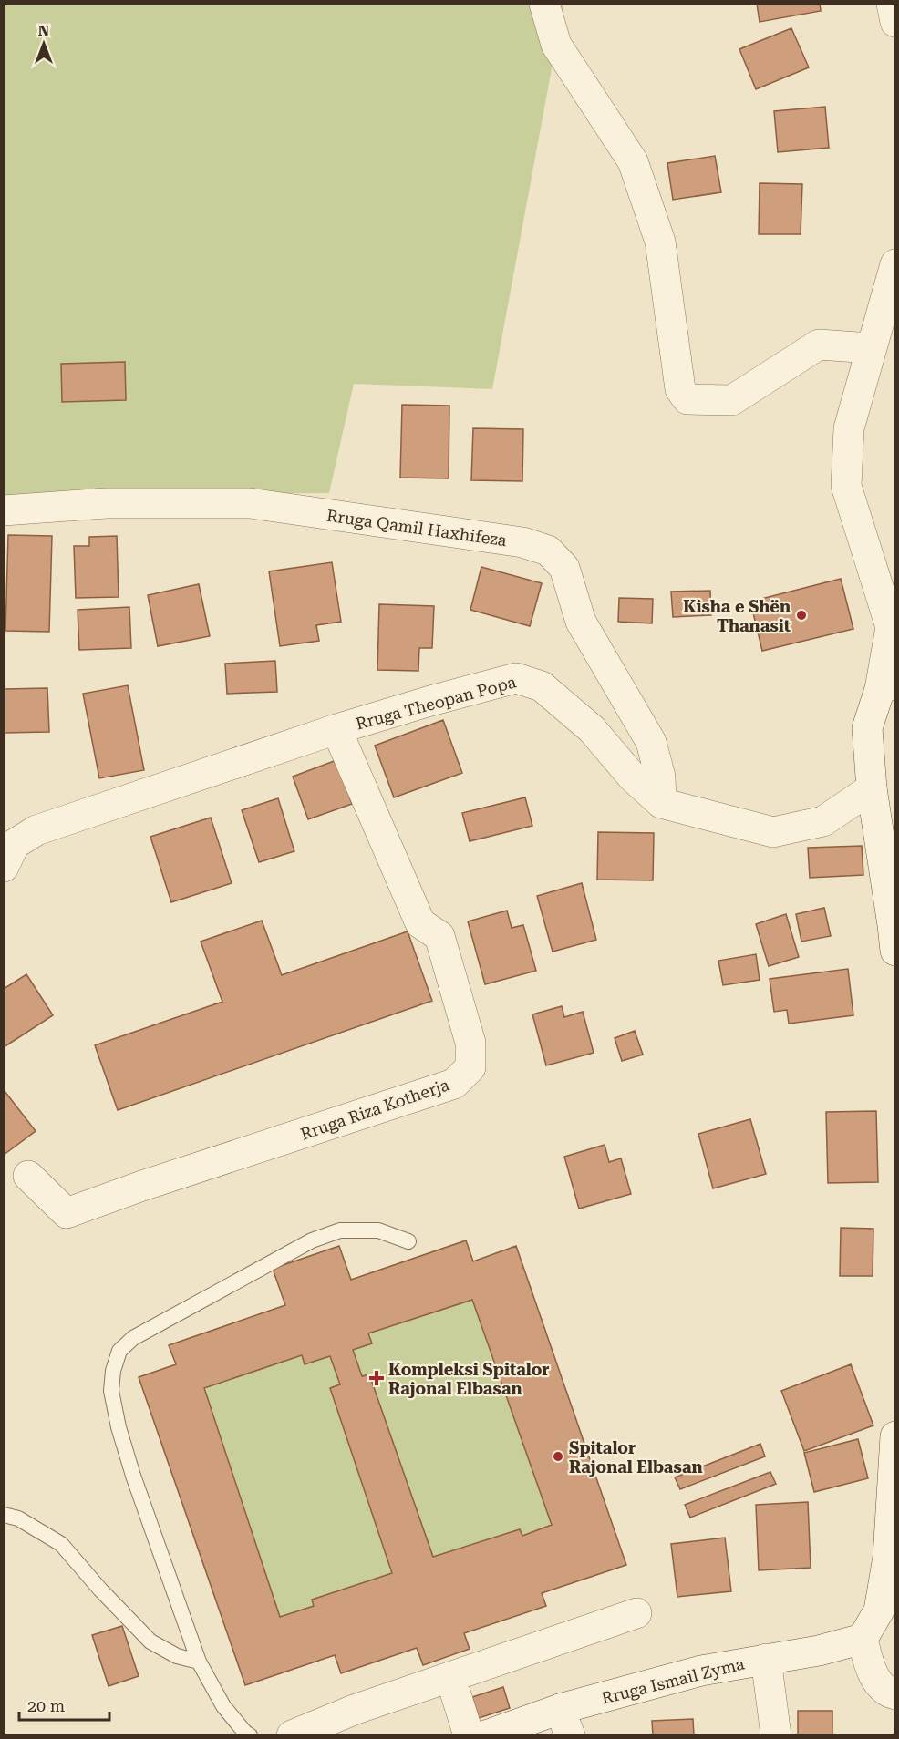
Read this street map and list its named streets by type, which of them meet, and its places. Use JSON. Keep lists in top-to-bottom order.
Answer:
{
  "streets": {
    "street": [
      "Rruga Qamil Haxhifeza",
      "Rruga Theopan Popa",
      "Rruga Riza Kotherja",
      "Rruga Ismail Zyma"
    ]
  },
  "crossings": [
    ["Rruga Qamil Haxhifeza", "Rruga Theopan Popa"],
    ["Rruga Theopan Popa", "Rruga Riza Kotherja"]
  ],
  "places": {
    "other": ["Kisha e Shën Thanasit", "Spitalor Rajonal Elbasan"],
    "health": ["Kompleksi Spitalor Rajonal Elbasan"]
  },
  "scale_bar": "20 m",
  "north": "top"
}
